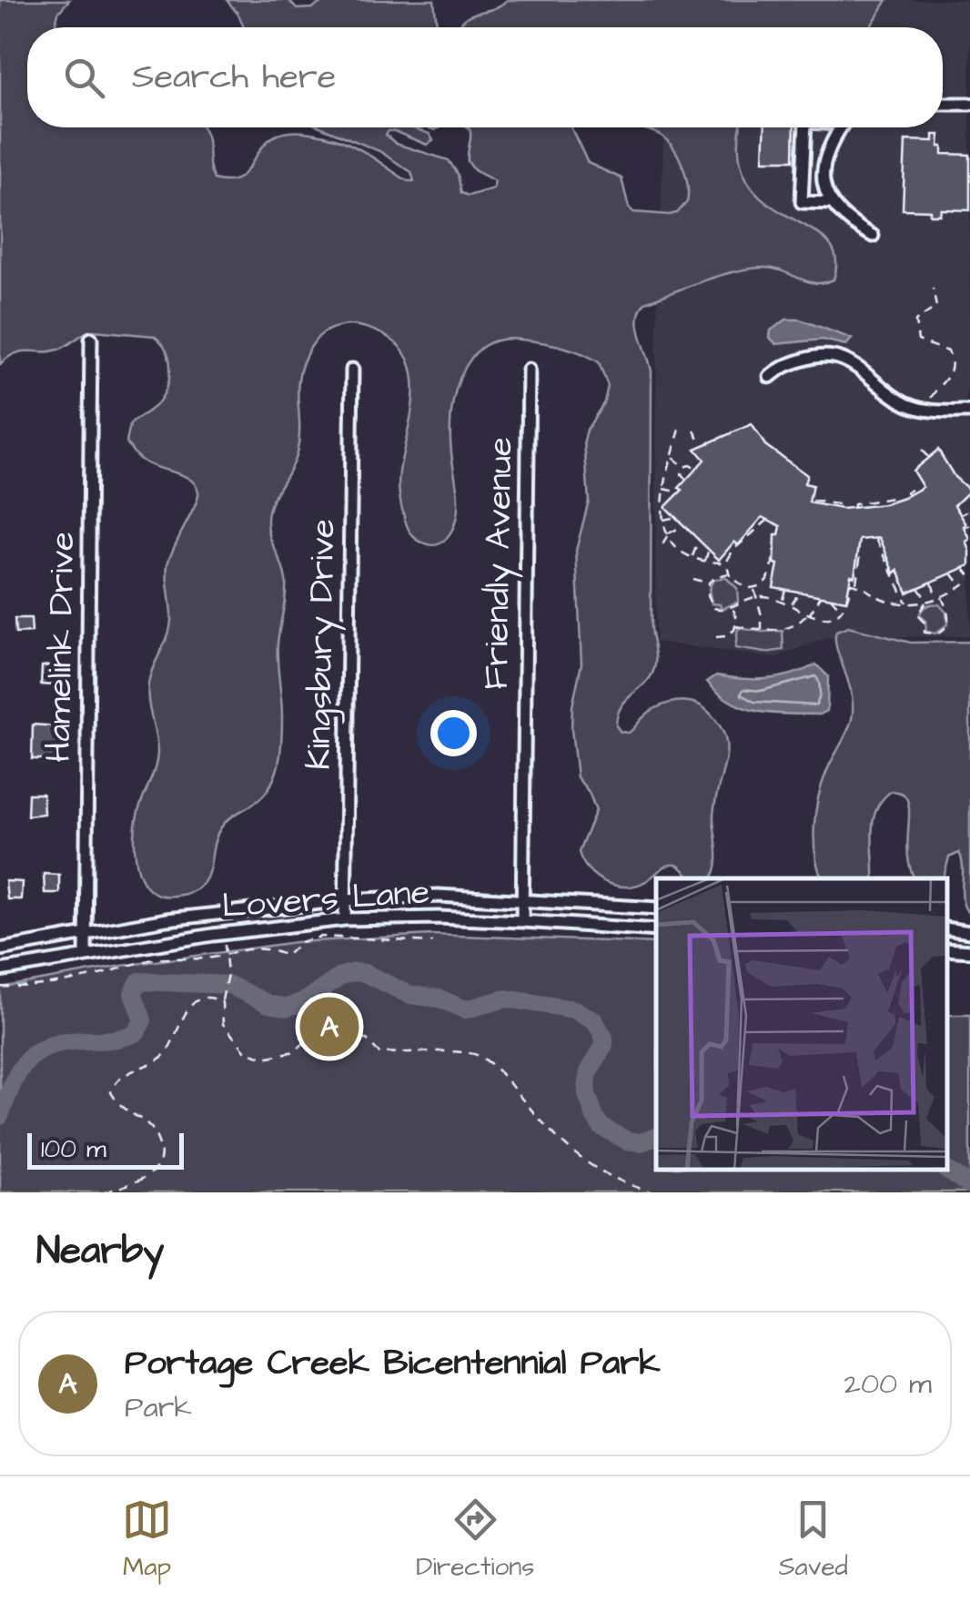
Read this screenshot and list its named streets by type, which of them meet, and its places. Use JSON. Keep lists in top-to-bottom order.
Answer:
{
  "streets": {
    "street": [
      "Friendly Avenue",
      "Kingsbury Drive",
      "Hamelink Drive",
      "Lovers Lane"
    ]
  },
  "crossings": [
    ["Friendly Avenue", "Lovers Lane"],
    ["Kingsbury Drive", "Lovers Lane"],
    ["Hamelink Drive", "Lovers Lane"]
  ],
  "scale_bar": "100 m",
  "page": {
    "search": "Search here",
    "pins": "A",
    "scale": "100 m",
    "heading": "Nearby",
    "list": [
      {
        "mark": "A",
        "name": "Portage Creek Bicentennial Park",
        "note": "Park",
        "value": "200 m"
      }
    ],
    "nav": ["Map", "Directions", "Saved"]
  }
}
